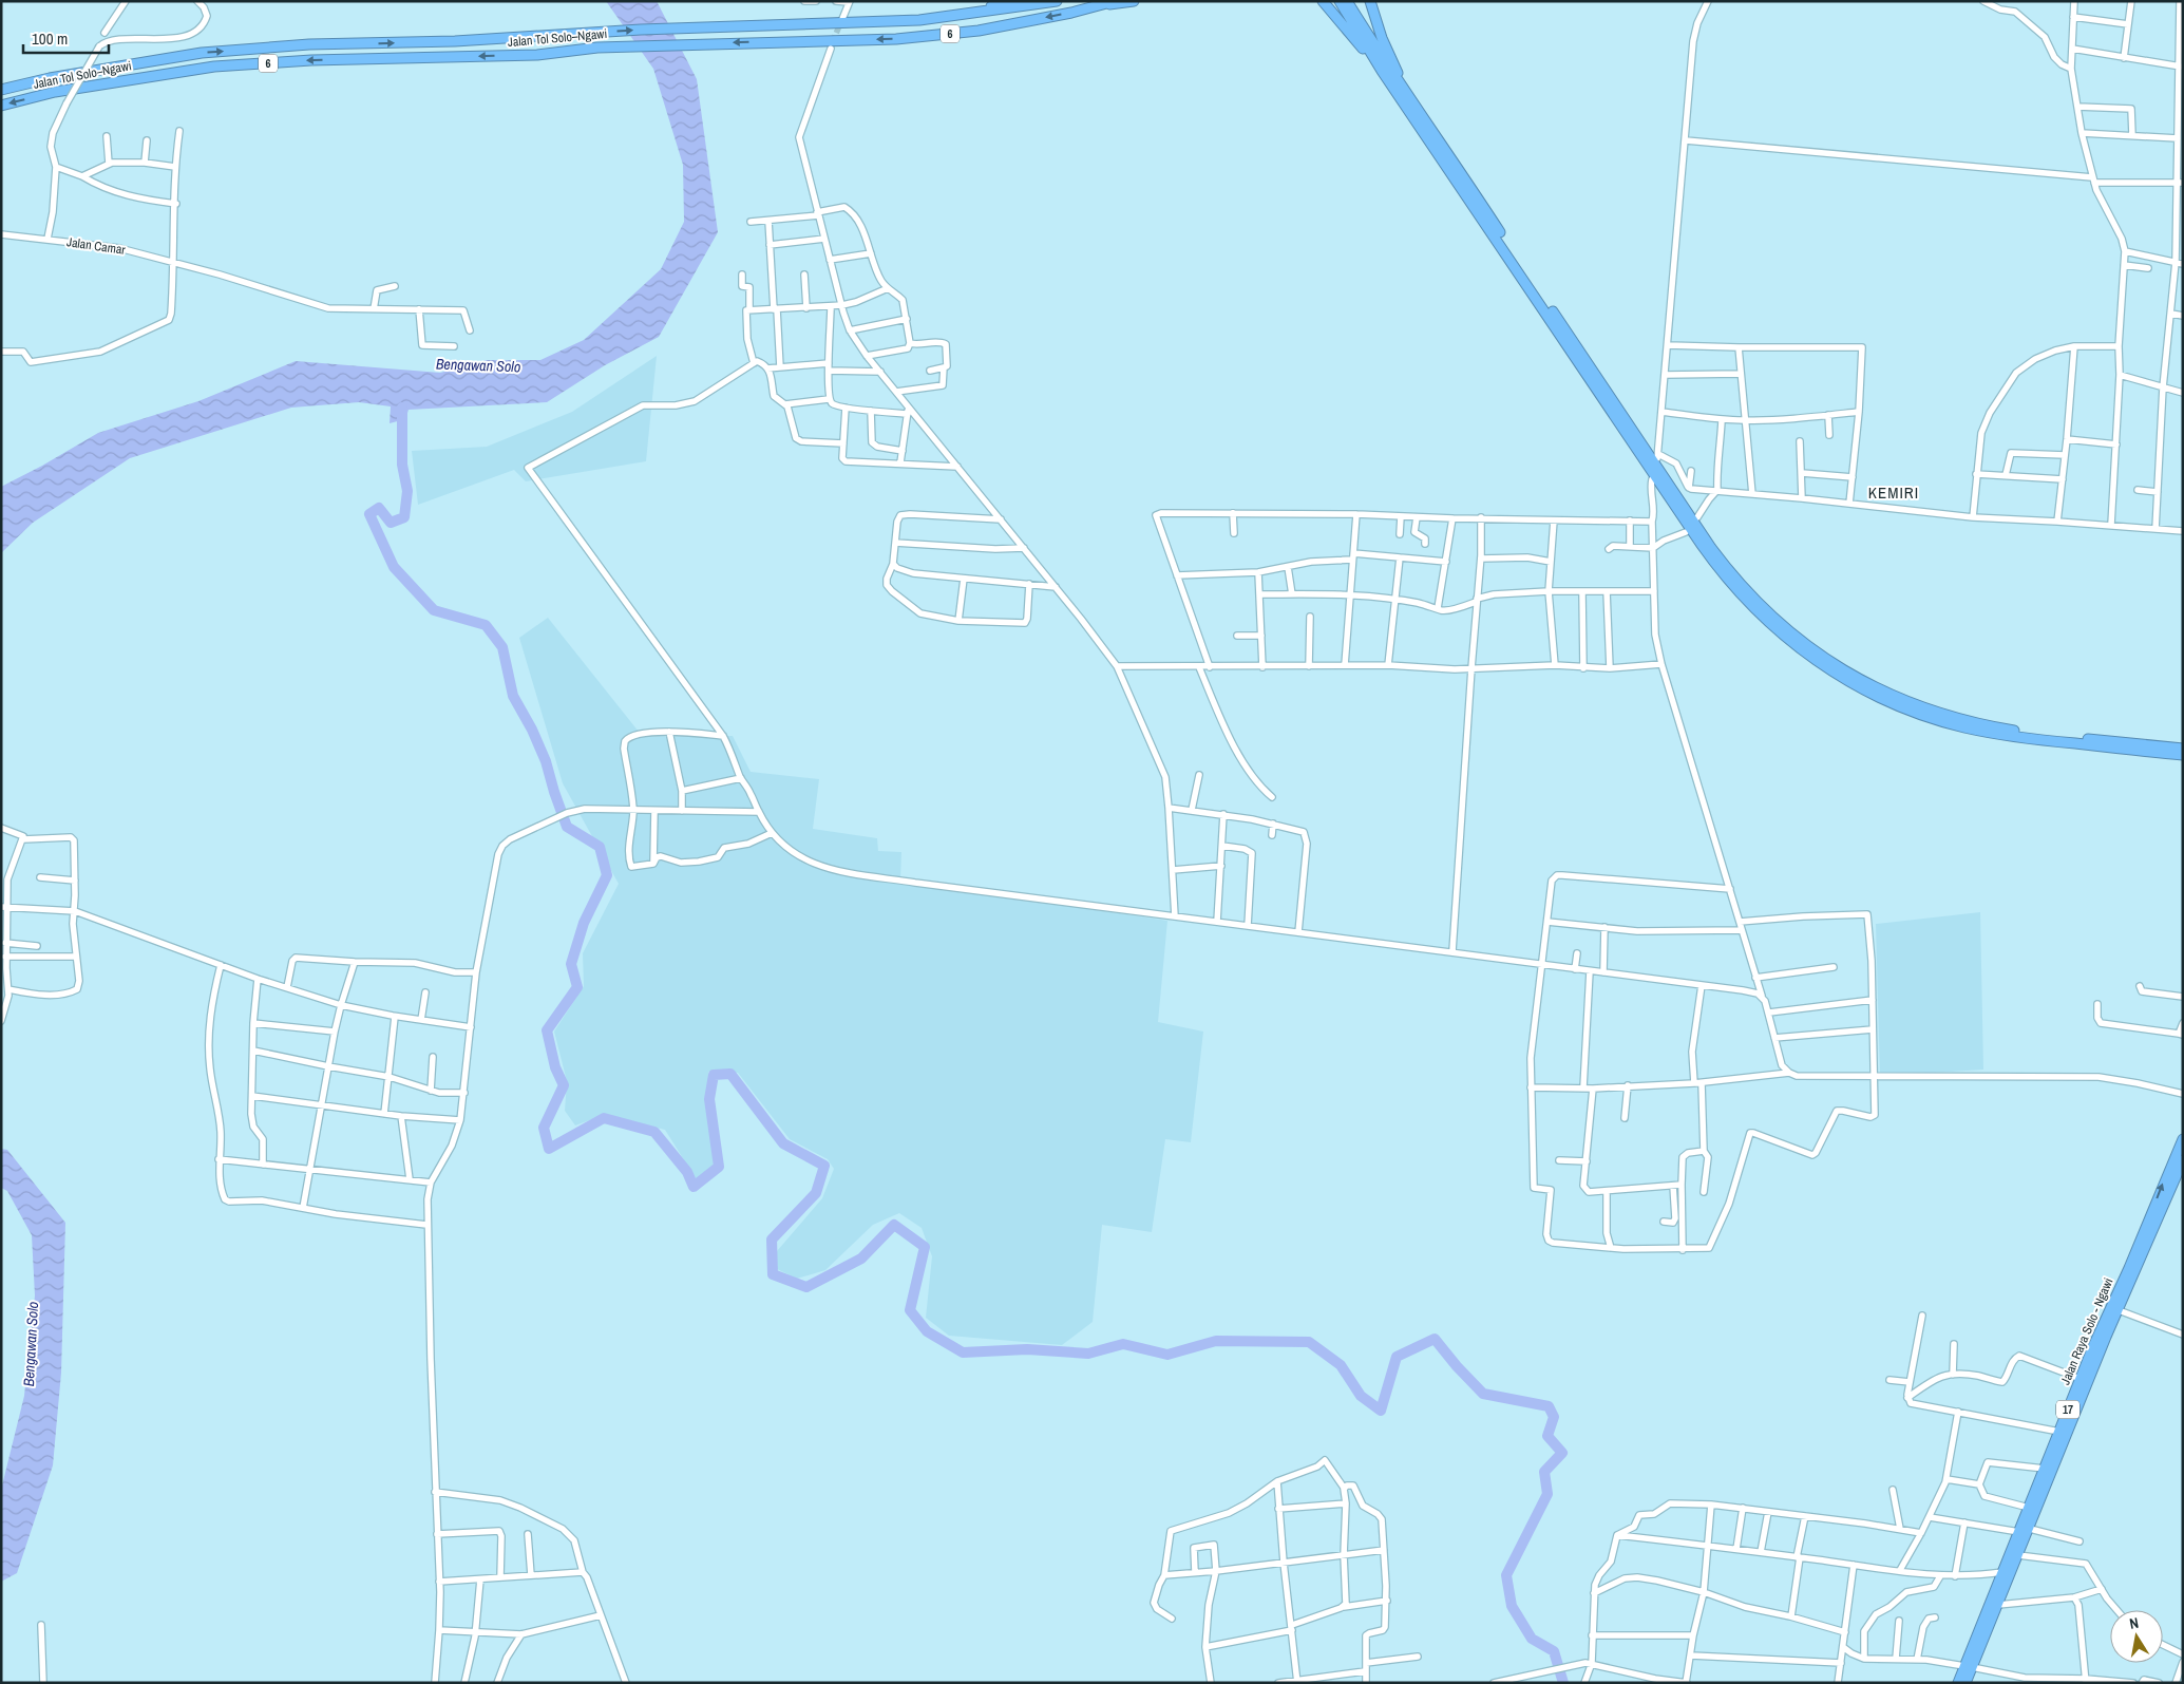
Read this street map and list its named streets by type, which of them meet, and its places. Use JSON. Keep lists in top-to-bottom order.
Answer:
{
  "streets": {
    "highway": [
      "6",
      "Jalan Tol Solo–Ngawi",
      "Jalan Raya Solo - Ngawi",
      "17"
    ],
    "street": ["Jalan Camar"]
  },
  "districts": ["KEMIRI"],
  "water": ["Bengawan Solo"],
  "scale_bar": "100 m",
  "north": "top"
}
